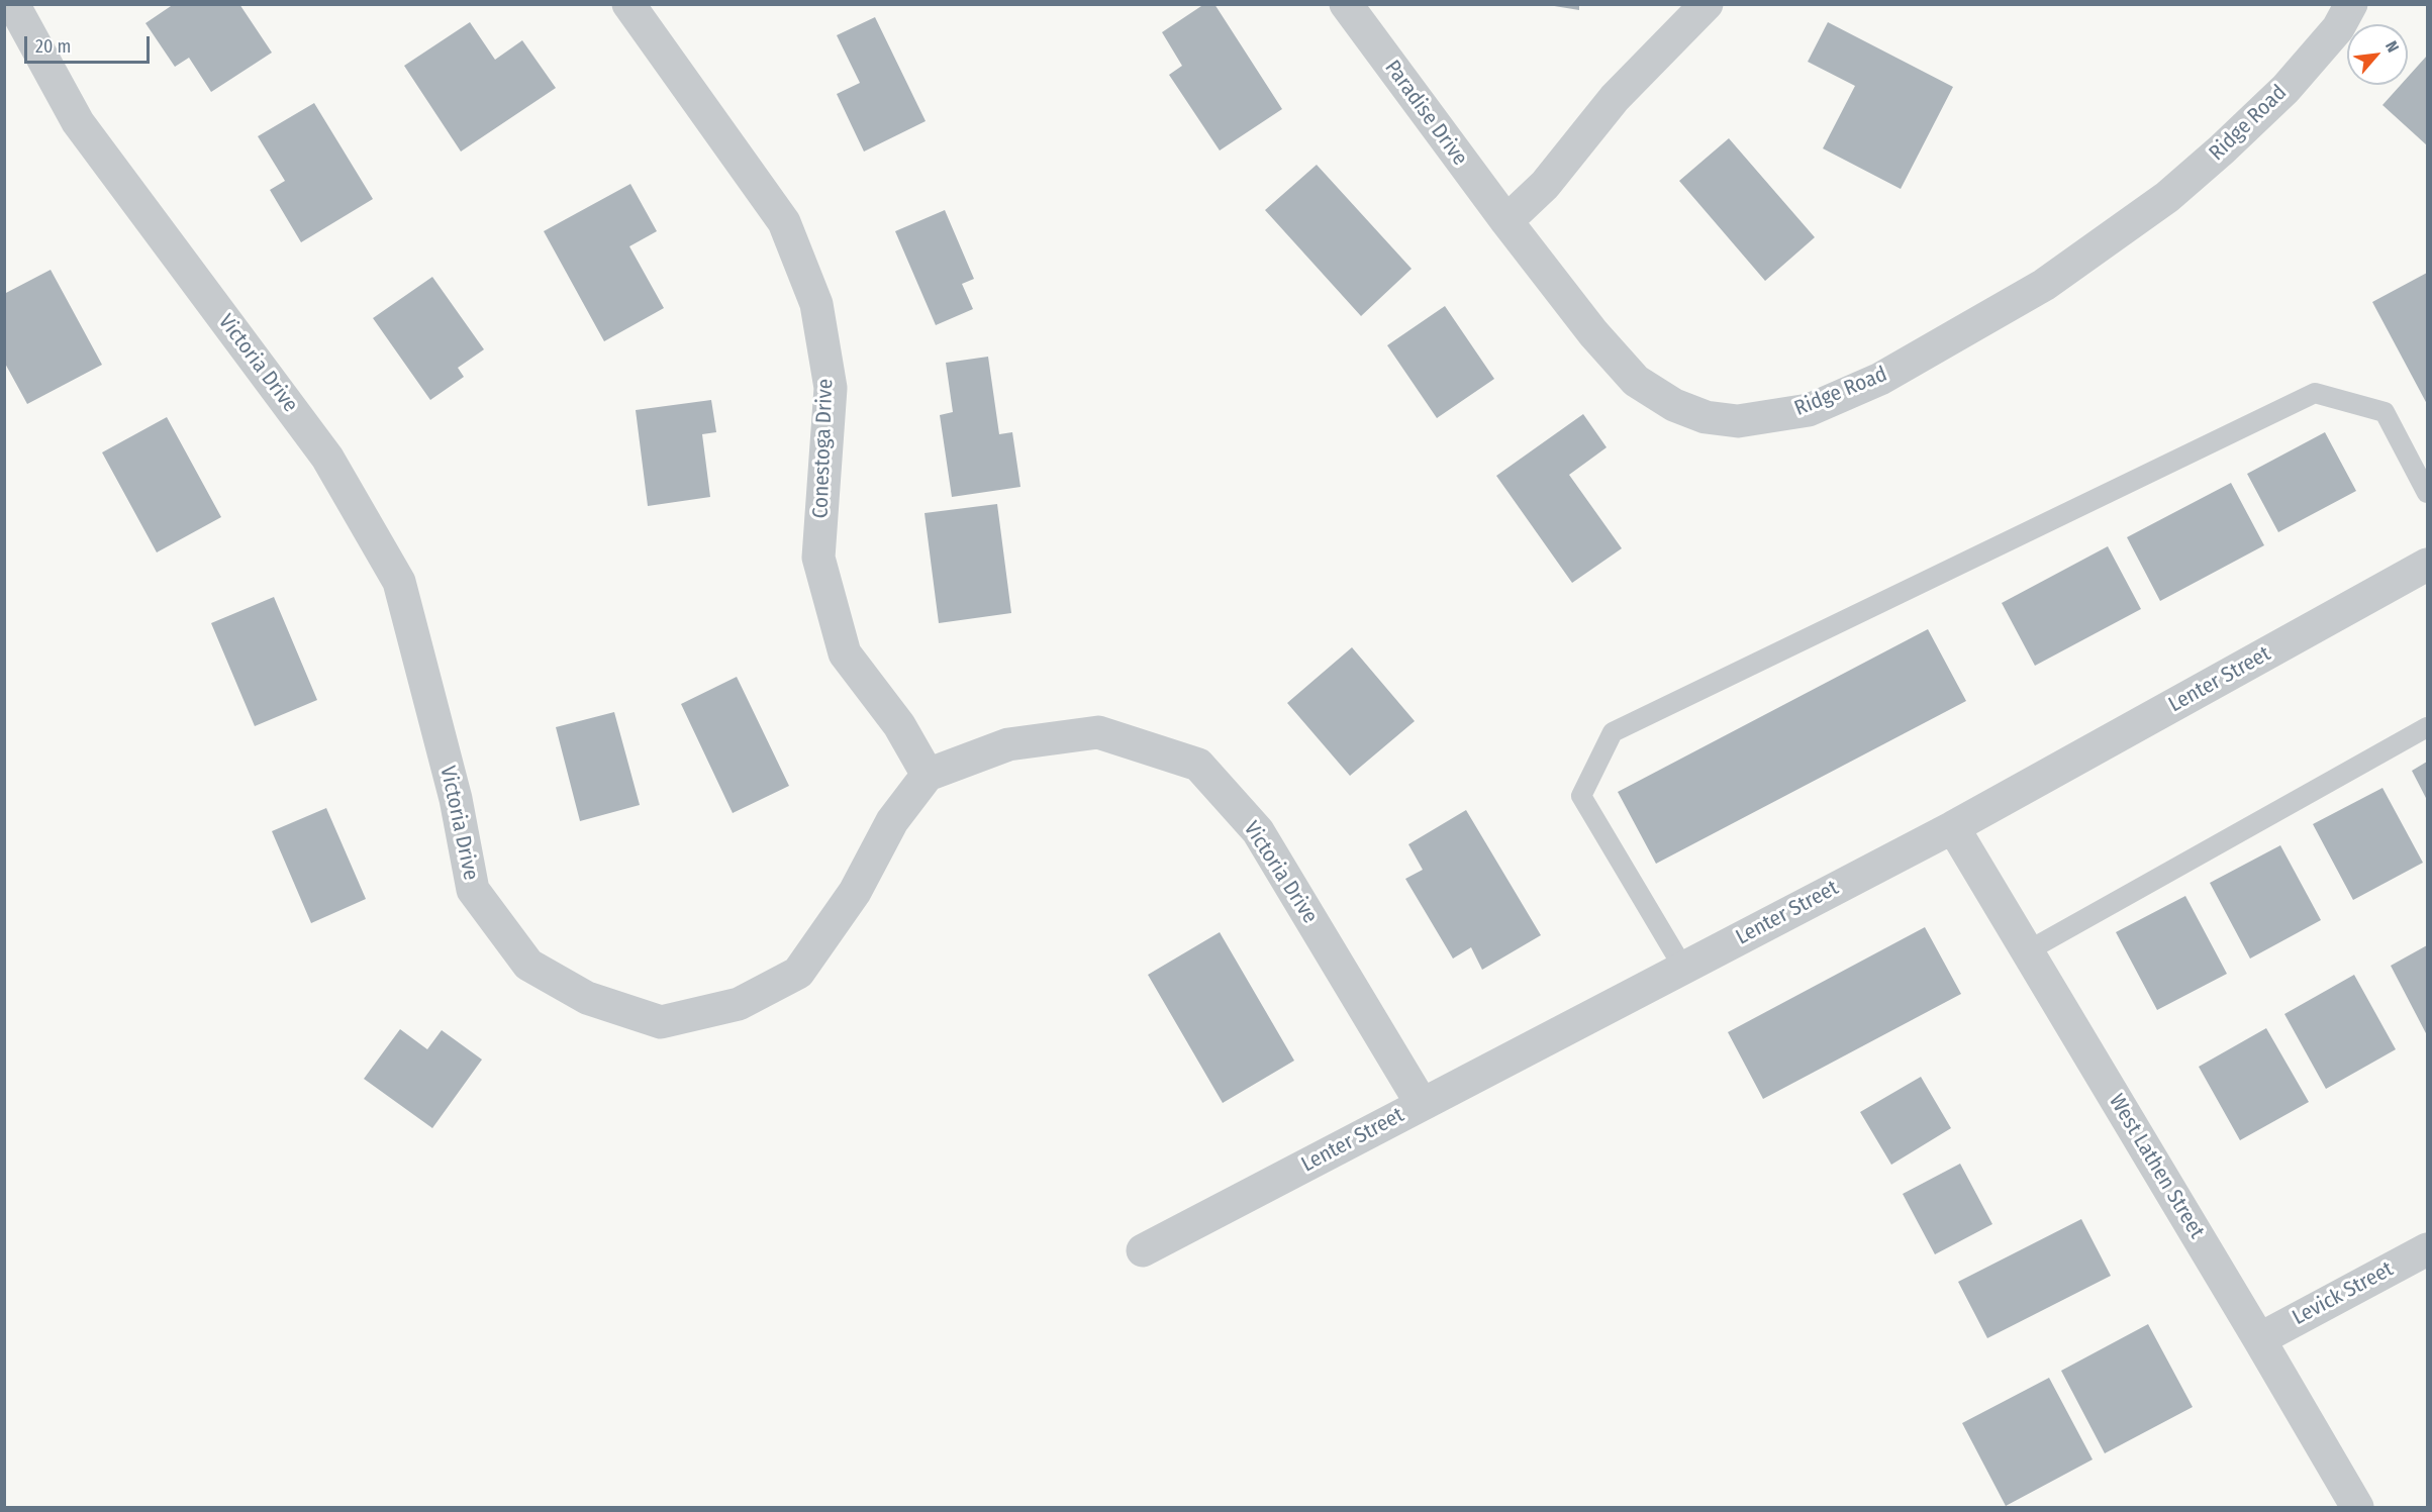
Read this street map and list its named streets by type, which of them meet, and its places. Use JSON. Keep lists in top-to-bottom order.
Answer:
{
  "streets": {
    "street": [
      "Paradise Drive",
      "Ridge Road",
      "Victoria Drive",
      "Conestoga Drive",
      "Lenter Street",
      "West Lathen Street",
      "Levick Street"
    ]
  },
  "crossings": [
    ["Paradise Drive", "Ridge Road"],
    ["Victoria Drive", "Conestoga Drive"],
    ["Victoria Drive", "Lenter Street"],
    ["Lenter Street", "West Lathen Street"],
    ["West Lathen Street", "Levick Street"]
  ],
  "scale_bar": "20 m",
  "north": "top right"
}
